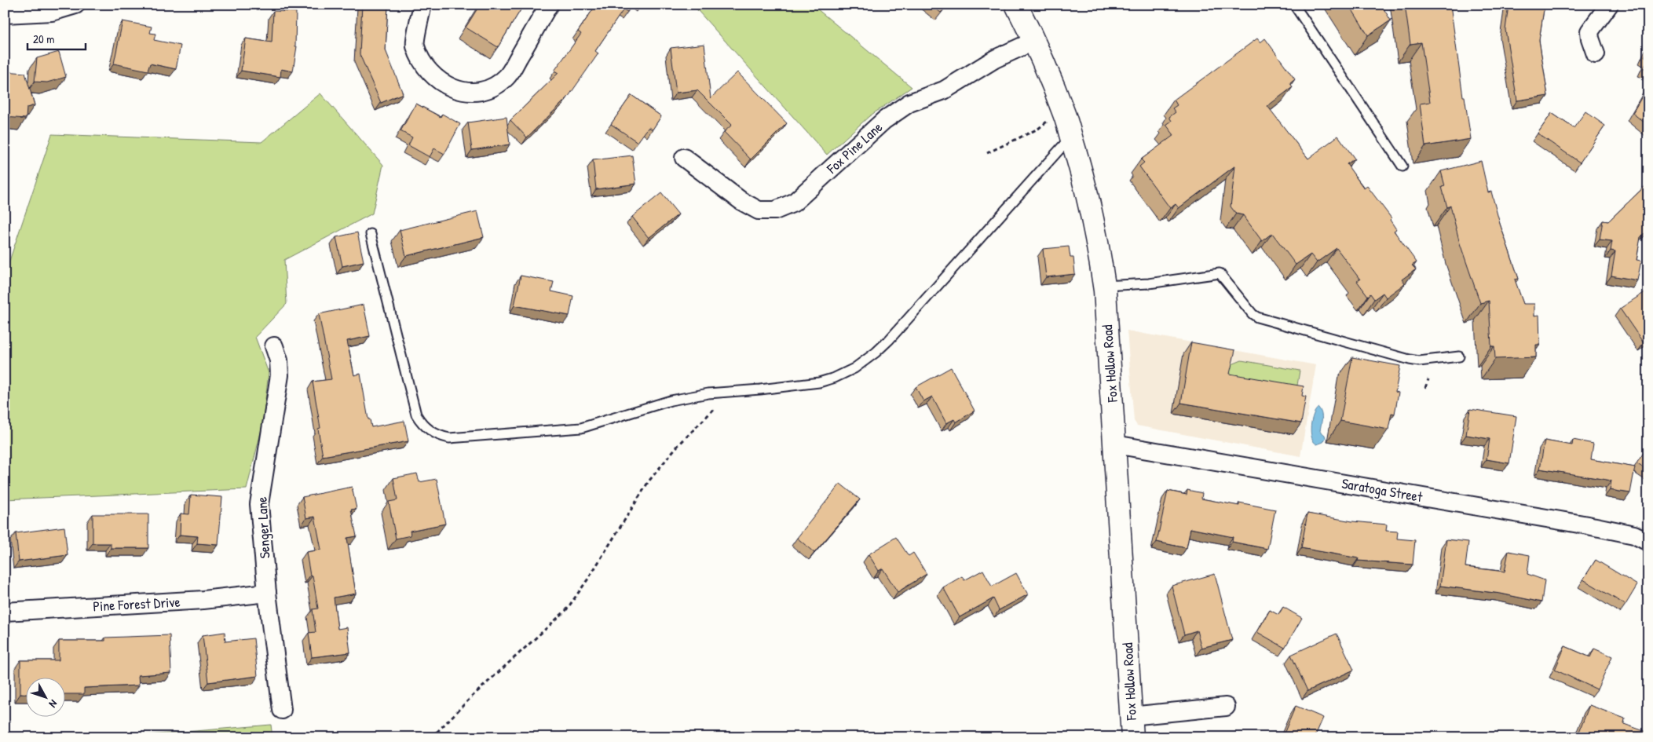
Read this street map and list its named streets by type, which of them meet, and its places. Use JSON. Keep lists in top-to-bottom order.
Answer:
{
  "streets": {
    "main road": ["Fox Hollow Road"],
    "street": [
      "Fox Pine Lane",
      "Saratoga Street",
      "Senger Lane",
      "Pine Forest Drive"
    ]
  },
  "crossings": [
    ["Fox Pine Lane", "Fox Hollow Road"],
    ["Fox Hollow Road", "Saratoga Street"],
    ["Senger Lane", "Pine Forest Drive"]
  ],
  "scale_bar": "20 m",
  "north": "bottom right"
}
